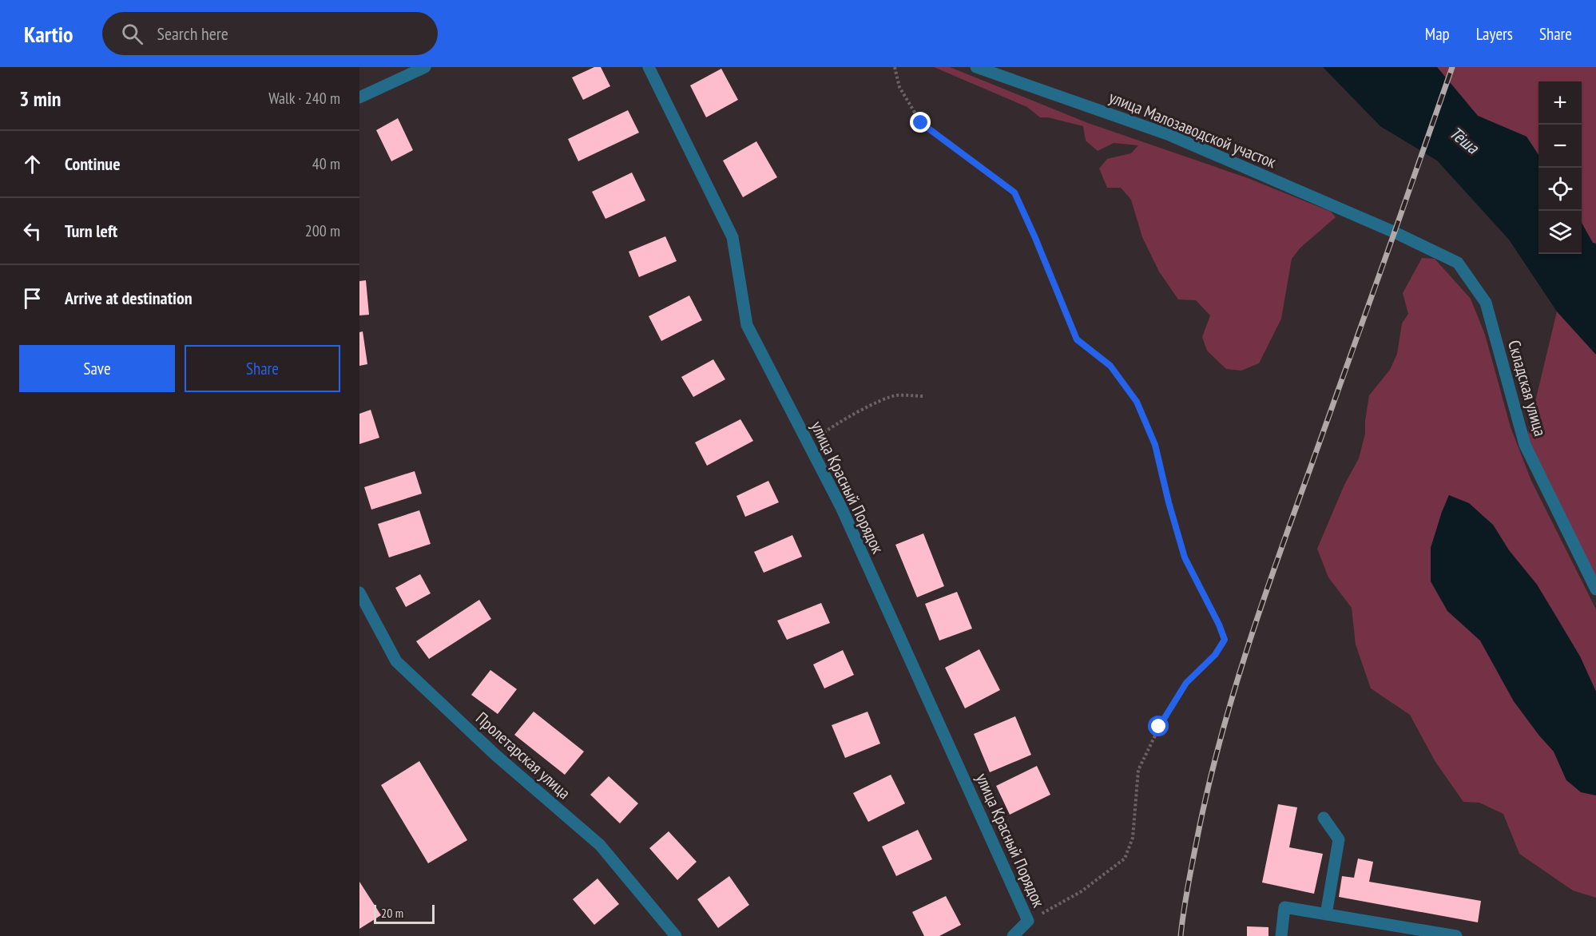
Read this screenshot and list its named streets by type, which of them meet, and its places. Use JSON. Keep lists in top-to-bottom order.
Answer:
{
  "streets": {
    "street": [
      "улица Малозаводской участок",
      "Складская улица",
      "улица Красный Порядок",
      "Пролетарская улица"
    ]
  },
  "crossings": [
    ["улица Малозаводской участок", "Складская улица"]
  ],
  "water": ["Тёша"],
  "scale_bar": "20 m",
  "page": {
    "header": "Kartio",
    "search": "Search here",
    "nav": ["Map", "Layers", "Share"],
    "heading": ["3 min", "Walk · 240 m"],
    "map_buttons": ["+", "−"],
    "list": [
      ["Continue", "40 m"],
      ["Turn left", "200 m"],
      "Arrive at destination"
    ],
    "buttons": ["Save", "Share"],
    "scale": "20 m"
  }
}
